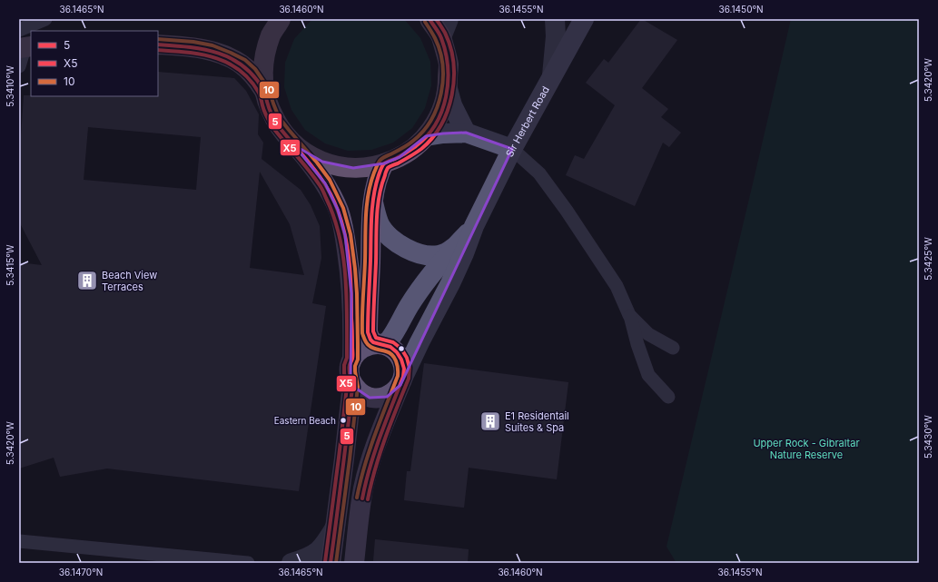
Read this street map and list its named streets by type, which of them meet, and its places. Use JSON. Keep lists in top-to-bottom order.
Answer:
{
  "streets": {
    "main road": ["Sir Herbert Road"]
  },
  "parks": ["Upper Rock - Gibraltar Nature Reserve"],
  "places": {
    "building": ["Beach View Terraces", "E1 Residentail Suites & Spa"],
    "other": ["Eastern Beach"]
  },
  "lines": ["transit line 5", "transit line X5", "transit line 10"],
  "legend": ["5", "X5", "10"],
  "coordinates": [
    "36.1465°N",
    "36.1460°N",
    "36.1455°N",
    "36.1450°N",
    "5.3420°W",
    "5.3410°W",
    "5.3425°W",
    "5.3415°W",
    "5.3430°W",
    "36.1470°N"
  ]
}
